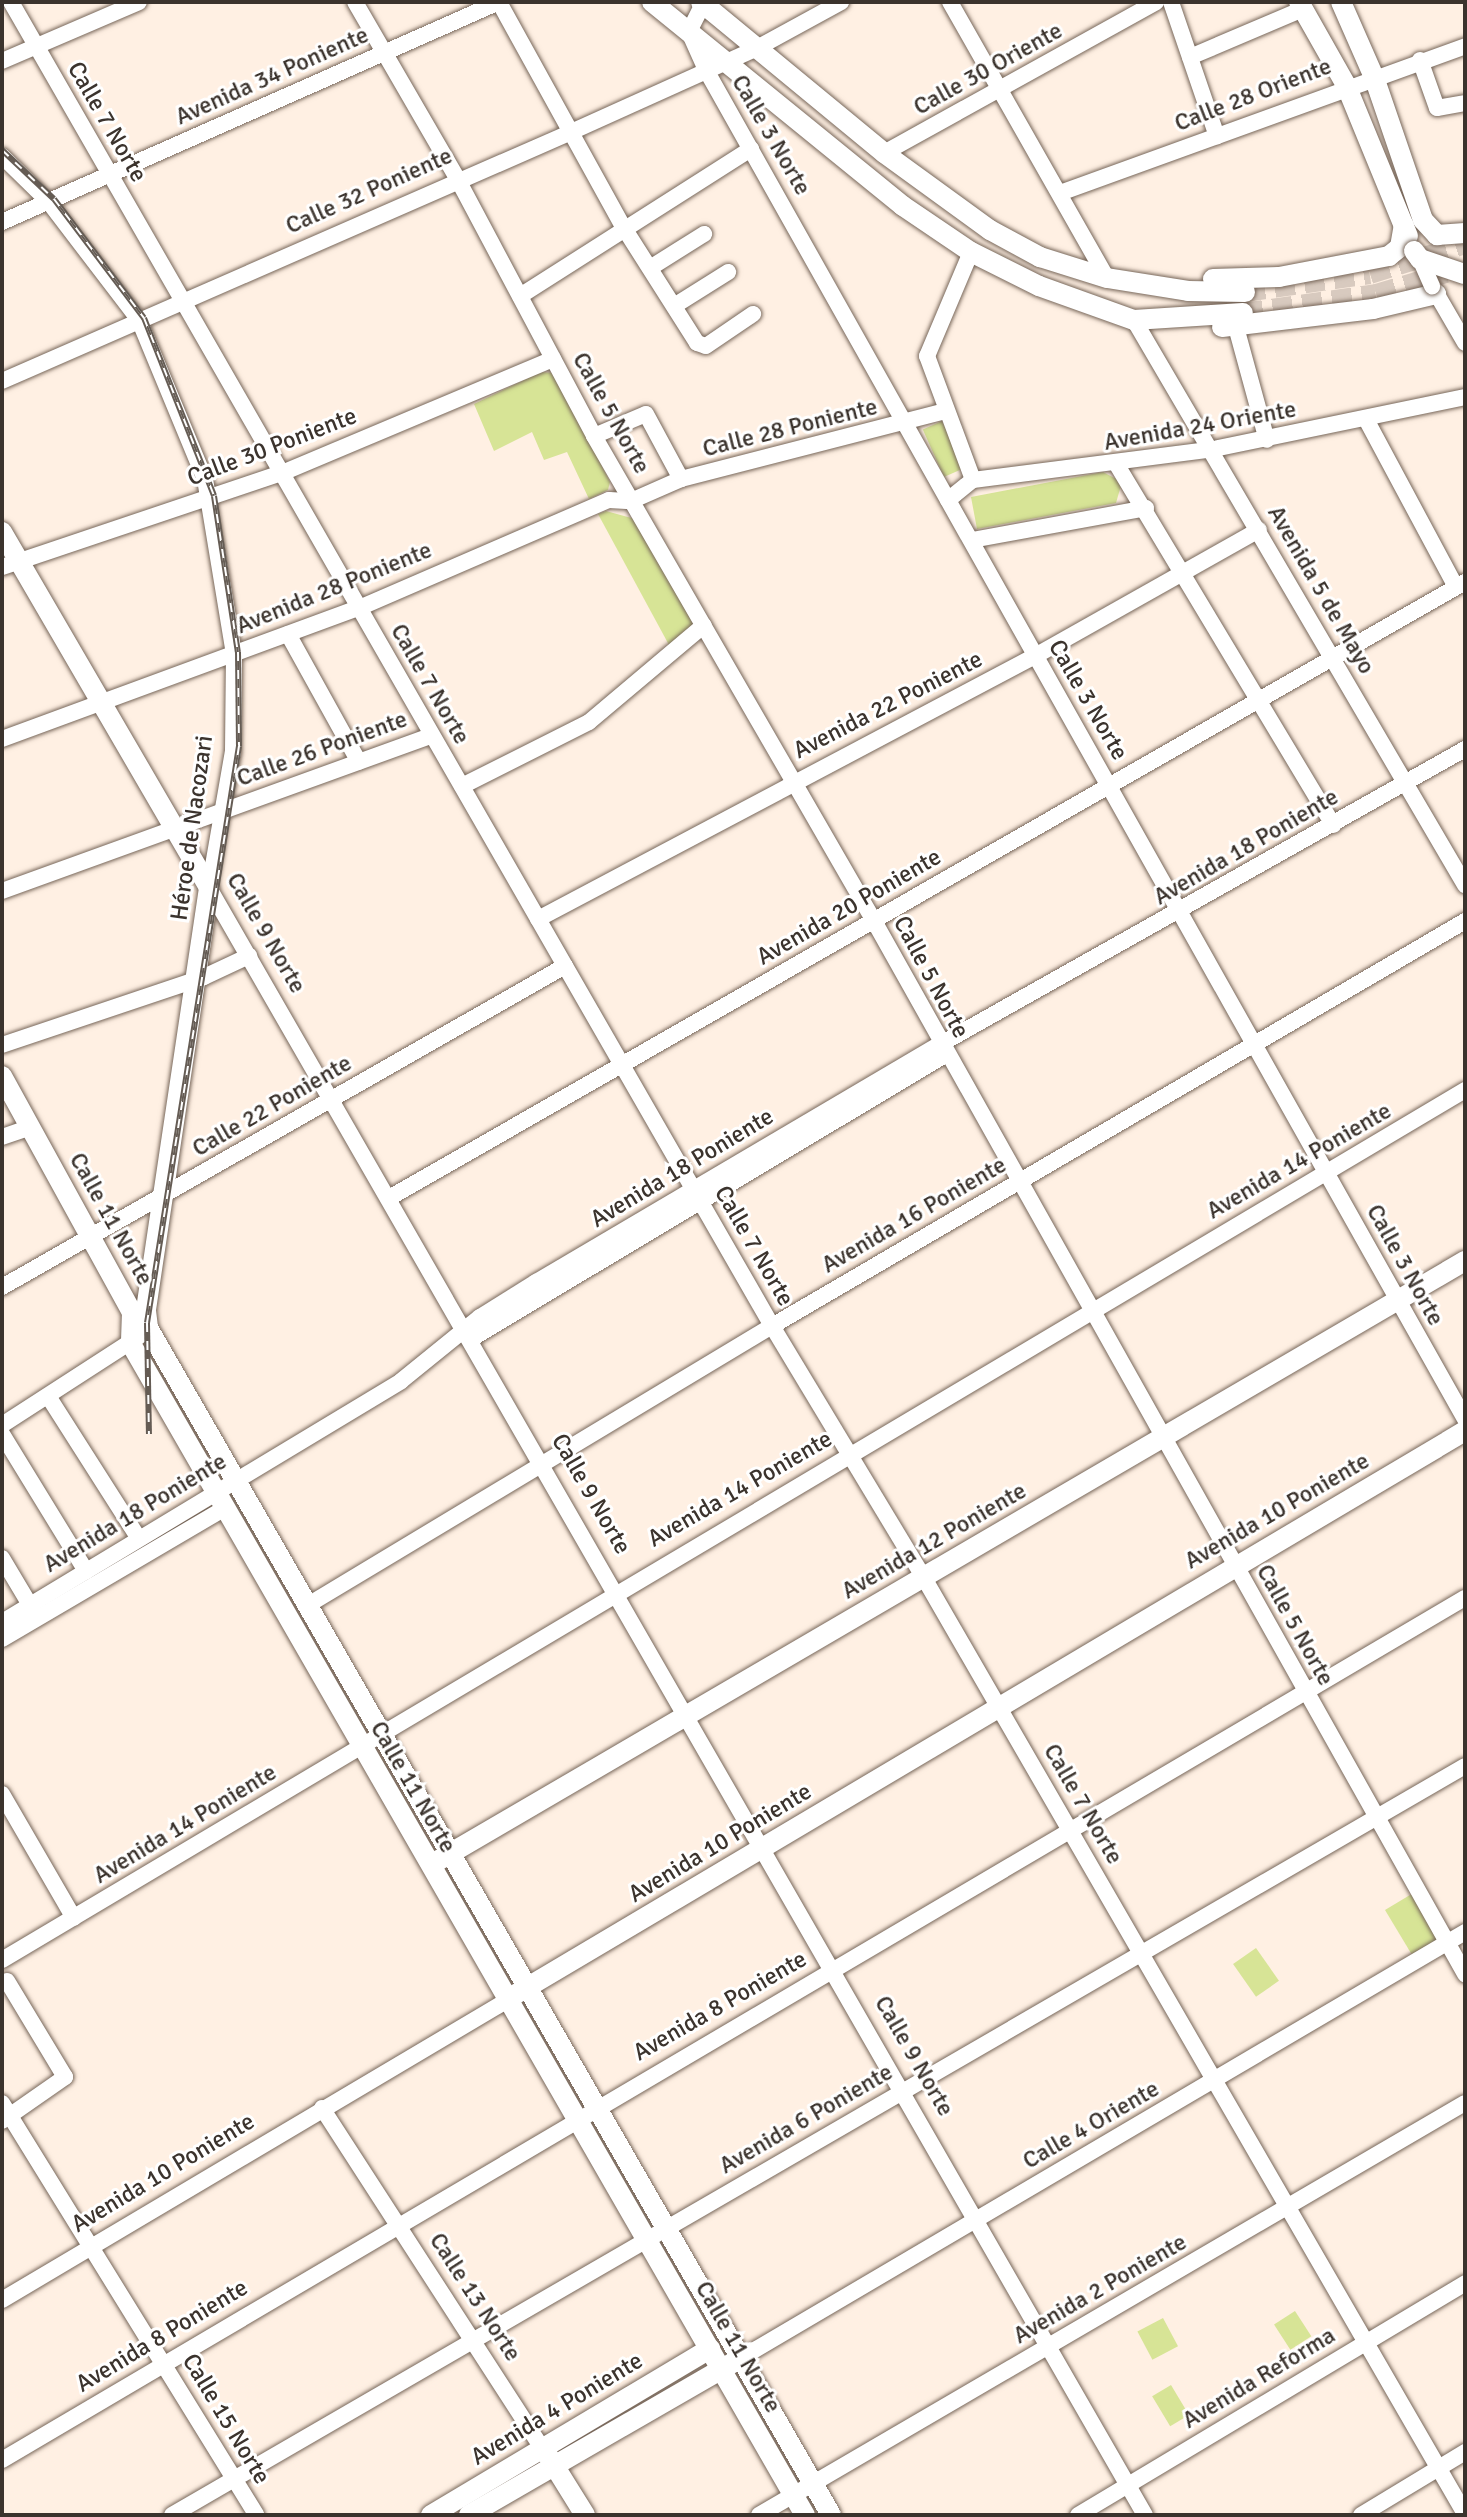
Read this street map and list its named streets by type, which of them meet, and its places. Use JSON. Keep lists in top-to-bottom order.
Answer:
{
  "streets": {
    "main road": [
      "Héroe de Nacozari",
      "Calle 9 Norte",
      "Calle 11 Norte",
      "Avenida 10 Poniente",
      "Avenida 12 Poniente",
      "Calle 13 Norte",
      "Avenida 4 Poniente"
    ],
    "street": [
      "Calle 30 Oriente",
      "Avenida 34 Poniente",
      "Calle 28 Oriente",
      "Calle 7 Norte",
      "Calle 3 Norte",
      "Calle 32 Poniente",
      "Calle 5 Norte",
      "Avenida 24 Oriente",
      "Calle 28 Poniente",
      "Calle 30 Poniente",
      "Avenida 28 Poniente",
      "Avenida 5 de Mayo",
      "Avenida 22 Poniente",
      "Calle 26 Poniente",
      "Avenida 18 Poniente",
      "Avenida 20 Poniente",
      "Calle 22 Poniente",
      "Avenida 14 Poniente",
      "Avenida 16 Poniente",
      "Avenida 8 Poniente",
      "Avenida 6 Poniente",
      "Calle 4 Oriente",
      "Avenida 2 Poniente",
      "Avenida Reforma",
      "Calle 15 Norte"
    ]
  },
  "crossings": [
    ["Avenida 34 Poniente", "Calle 7 Norte"],
    ["Avenida 34 Poniente", "Calle 5 Norte"],
    ["Avenida 34 Poniente", "Héroe de Nacozari"],
    ["Calle 7 Norte", "Calle 32 Poniente"],
    ["Calle 7 Norte", "Calle 30 Poniente"],
    ["Calle 7 Norte", "Avenida 28 Poniente"],
    ["Calle 7 Norte", "Avenida 22 Poniente"],
    ["Calle 7 Norte", "Calle 26 Poniente"],
    ["Calle 7 Norte", "Avenida 18 Poniente"],
    ["Calle 7 Norte", "Avenida 20 Poniente"],
    ["Calle 7 Norte", "Calle 22 Poniente"],
    ["Calle 7 Norte", "Avenida 14 Poniente"],
    ["Calle 7 Norte", "Avenida 16 Poniente"],
    ["Calle 7 Norte", "Avenida 10 Poniente"],
    ["Calle 7 Norte", "Avenida 12 Poniente"],
    ["Calle 7 Norte", "Avenida 8 Poniente"],
    ["Calle 7 Norte", "Avenida 6 Poniente"],
    ["Calle 7 Norte", "Calle 4 Oriente"],
    ["Calle 7 Norte", "Avenida 2 Poniente"],
    ["Calle 7 Norte", "Avenida Reforma"],
    ["Calle 3 Norte", "Calle 32 Poniente"],
    ["Calle 3 Norte", "Calle 28 Poniente"],
    ["Calle 3 Norte", "Avenida 22 Poniente"],
    ["Calle 3 Norte", "Avenida 18 Poniente"],
    ["Calle 3 Norte", "Avenida 20 Poniente"],
    ["Calle 3 Norte", "Avenida 14 Poniente"],
    ["Calle 3 Norte", "Avenida 16 Poniente"],
    ["Calle 3 Norte", "Avenida 12 Poniente"],
    ["Calle 32 Poniente", "Calle 5 Norte"],
    ["Calle 32 Poniente", "Héroe de Nacozari"],
    ["Calle 5 Norte", "Calle 28 Poniente"],
    ["Calle 5 Norte", "Calle 30 Poniente"],
    ["Calle 5 Norte", "Avenida 28 Poniente"],
    ["Calle 5 Norte", "Avenida 22 Poniente"],
    ["Calle 5 Norte", "Avenida 18 Poniente"],
    ["Calle 5 Norte", "Avenida 20 Poniente"],
    ["Calle 5 Norte", "Avenida 14 Poniente"],
    ["Calle 5 Norte", "Avenida 16 Poniente"],
    ["Calle 5 Norte", "Avenida 10 Poniente"],
    ["Calle 5 Norte", "Avenida 12 Poniente"],
    ["Calle 5 Norte", "Avenida 8 Poniente"],
    ["Calle 5 Norte", "Avenida 6 Poniente"],
    ["Calle 5 Norte", "Calle 4 Oriente"],
    ["Avenida 24 Oriente", "Avenida 5 de Mayo"],
    ["Calle 28 Poniente", "Avenida 28 Poniente"],
    ["Calle 30 Poniente", "Héroe de Nacozari"],
    ["Calle 30 Poniente", "Calle 9 Norte"],
    ["Avenida 28 Poniente", "Héroe de Nacozari"],
    ["Avenida 28 Poniente", "Calle 9 Norte"],
    ["Avenida 5 de Mayo", "Avenida 22 Poniente"],
    ["Avenida 5 de Mayo", "Avenida 18 Poniente"],
    ["Avenida 5 de Mayo", "Avenida 20 Poniente"],
    ["Calle 26 Poniente", "Héroe de Nacozari"],
    ["Calle 26 Poniente", "Calle 9 Norte"],
    ["Héroe de Nacozari", "Calle 9 Norte"],
    ["Héroe de Nacozari", "Calle 22 Poniente"],
    ["Héroe de Nacozari", "Calle 11 Norte"],
    ["Avenida 18 Poniente", "Calle 9 Norte"],
    ["Avenida 18 Poniente", "Calle 11 Norte"],
    ["Avenida 20 Poniente", "Calle 9 Norte"],
    ["Calle 9 Norte", "Calle 22 Poniente"],
    ["Calle 9 Norte", "Avenida 14 Poniente"],
    ["Calle 9 Norte", "Avenida 16 Poniente"],
    ["Calle 9 Norte", "Avenida 10 Poniente"],
    ["Calle 9 Norte", "Avenida 12 Poniente"],
    ["Calle 9 Norte", "Avenida 8 Poniente"],
    ["Calle 9 Norte", "Avenida 6 Poniente"],
    ["Calle 9 Norte", "Calle 4 Oriente"],
    ["Calle 9 Norte", "Avenida 2 Poniente"],
    ["Calle 9 Norte", "Avenida Reforma"],
    ["Calle 22 Poniente", "Calle 11 Norte"],
    ["Avenida 14 Poniente", "Calle 11 Norte"],
    ["Avenida 16 Poniente", "Calle 11 Norte"],
    ["Calle 11 Norte", "Avenida 10 Poniente"],
    ["Calle 11 Norte", "Avenida 12 Poniente"],
    ["Calle 11 Norte", "Avenida 8 Poniente"],
    ["Calle 11 Norte", "Avenida 6 Poniente"],
    ["Calle 11 Norte", "Calle 4 Oriente"],
    ["Calle 11 Norte", "Avenida 2 Poniente"],
    ["Calle 11 Norte", "Avenida 4 Poniente"],
    ["Avenida 10 Poniente", "Calle 13 Norte"],
    ["Avenida 10 Poniente", "Calle 15 Norte"],
    ["Avenida 8 Poniente", "Calle 13 Norte"],
    ["Avenida 8 Poniente", "Calle 15 Norte"],
    ["Avenida 6 Poniente", "Calle 13 Norte"],
    ["Avenida 6 Poniente", "Calle 15 Norte"],
    ["Calle 4 Oriente", "Avenida 4 Poniente"],
    ["Calle 13 Norte", "Avenida 4 Poniente"]
  ]
}
